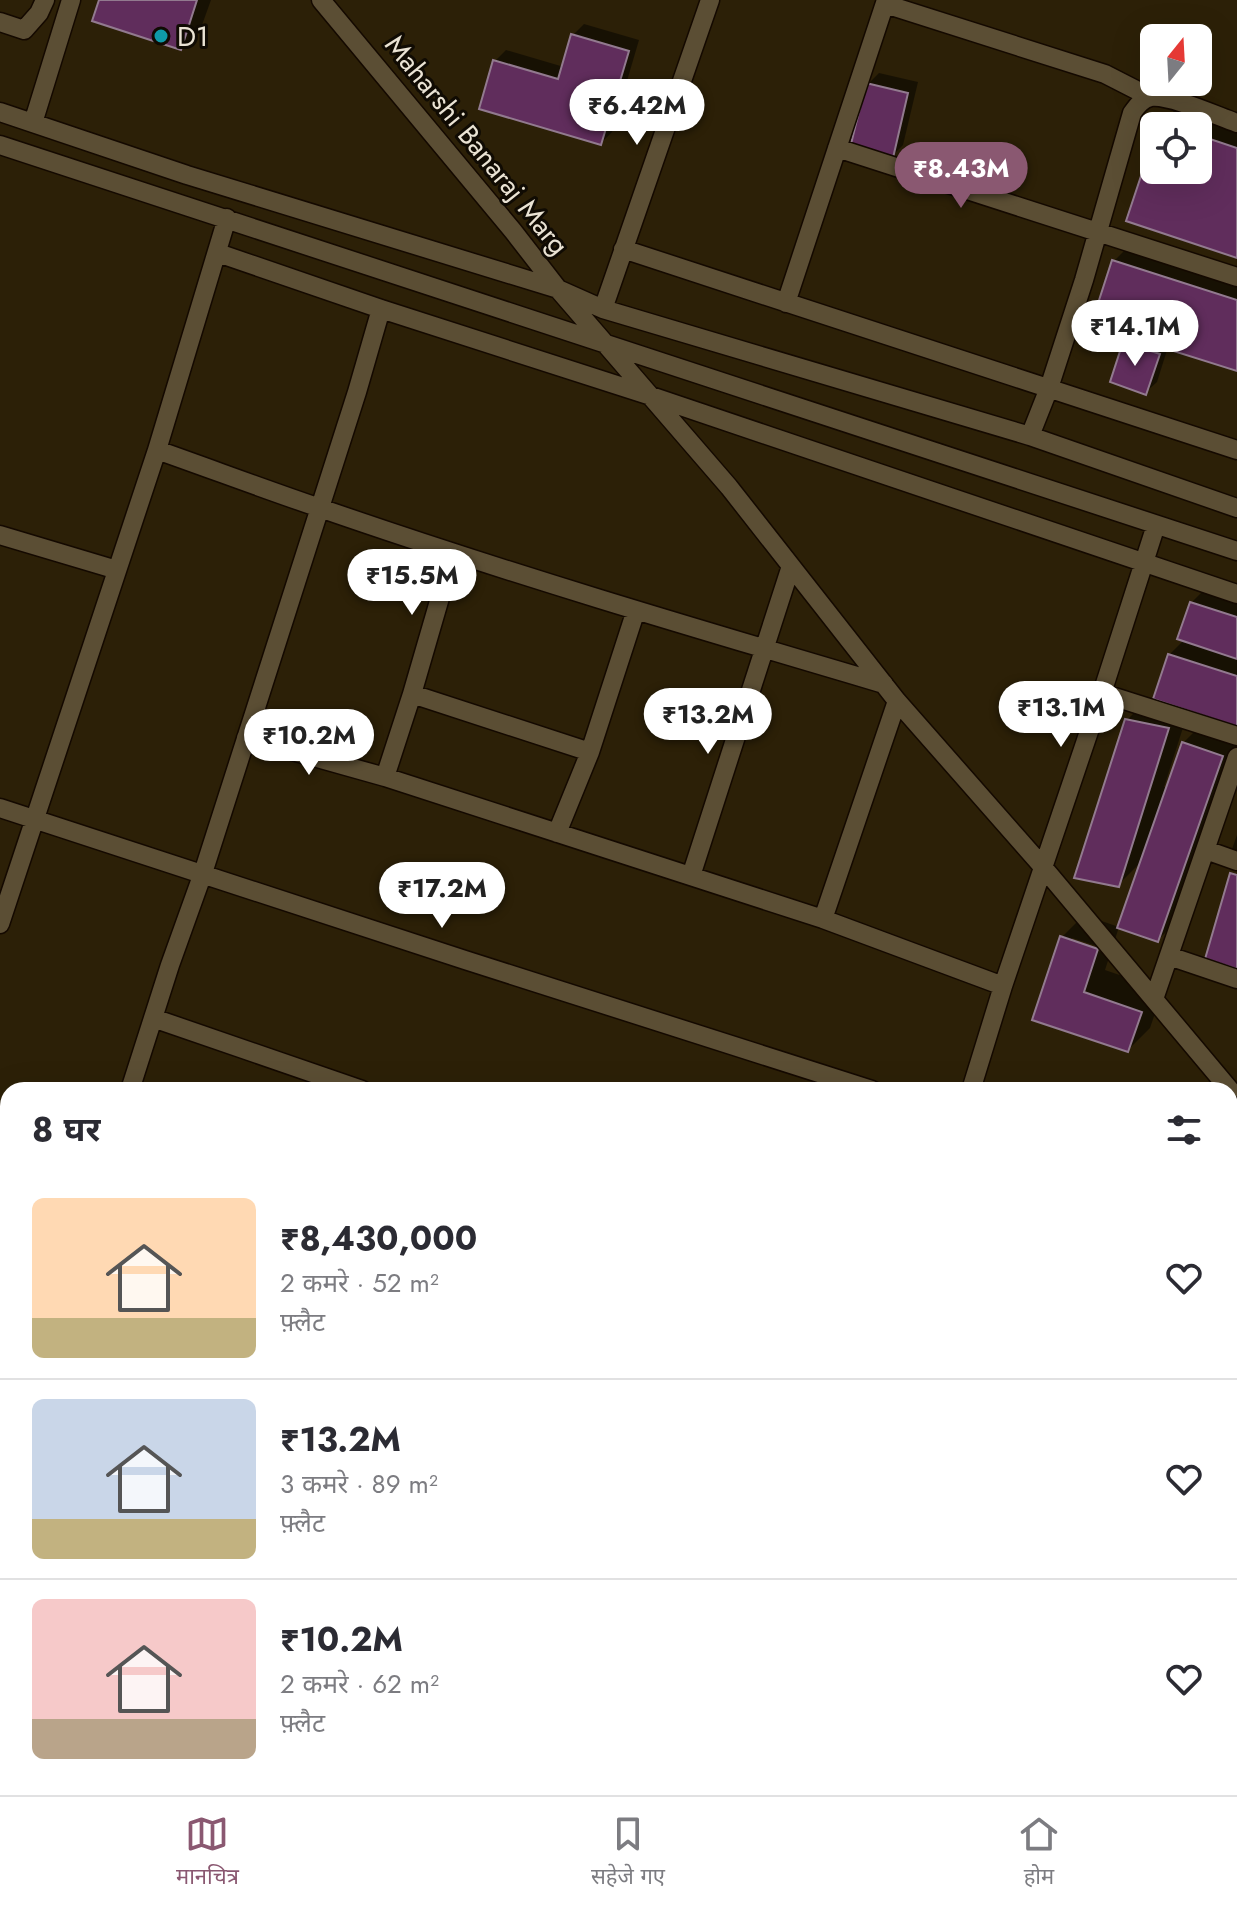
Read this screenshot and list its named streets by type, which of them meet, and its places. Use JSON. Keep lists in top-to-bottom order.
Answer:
{
  "streets": {
    "street": ["Maharshi Banaraj Marg"]
  },
  "places": ["D1"],
  "north": "top",
  "page": {
    "price": [
      "₹6.42M",
      "₹8.43M",
      "₹14.1M",
      "₹15.5M",
      "₹13.1M",
      "₹13.2M",
      "₹10.2M",
      "₹17.2M"
    ],
    "heading": "8 घर",
    "list": [
      {
        "name": "₹8,430,000",
        "note": "2 कमरे · 52 m² · फ़्लैट"
      },
      {
        "name": "₹13.2M",
        "note": "3 कमरे · 89 m² · फ़्लैट"
      },
      {
        "name": "₹10.2M",
        "note": "2 कमरे · 62 m² · फ़्लैट"
      }
    ],
    "tabs": ["मानचित्र", "सहेजे गए", "होम"]
  }
}
